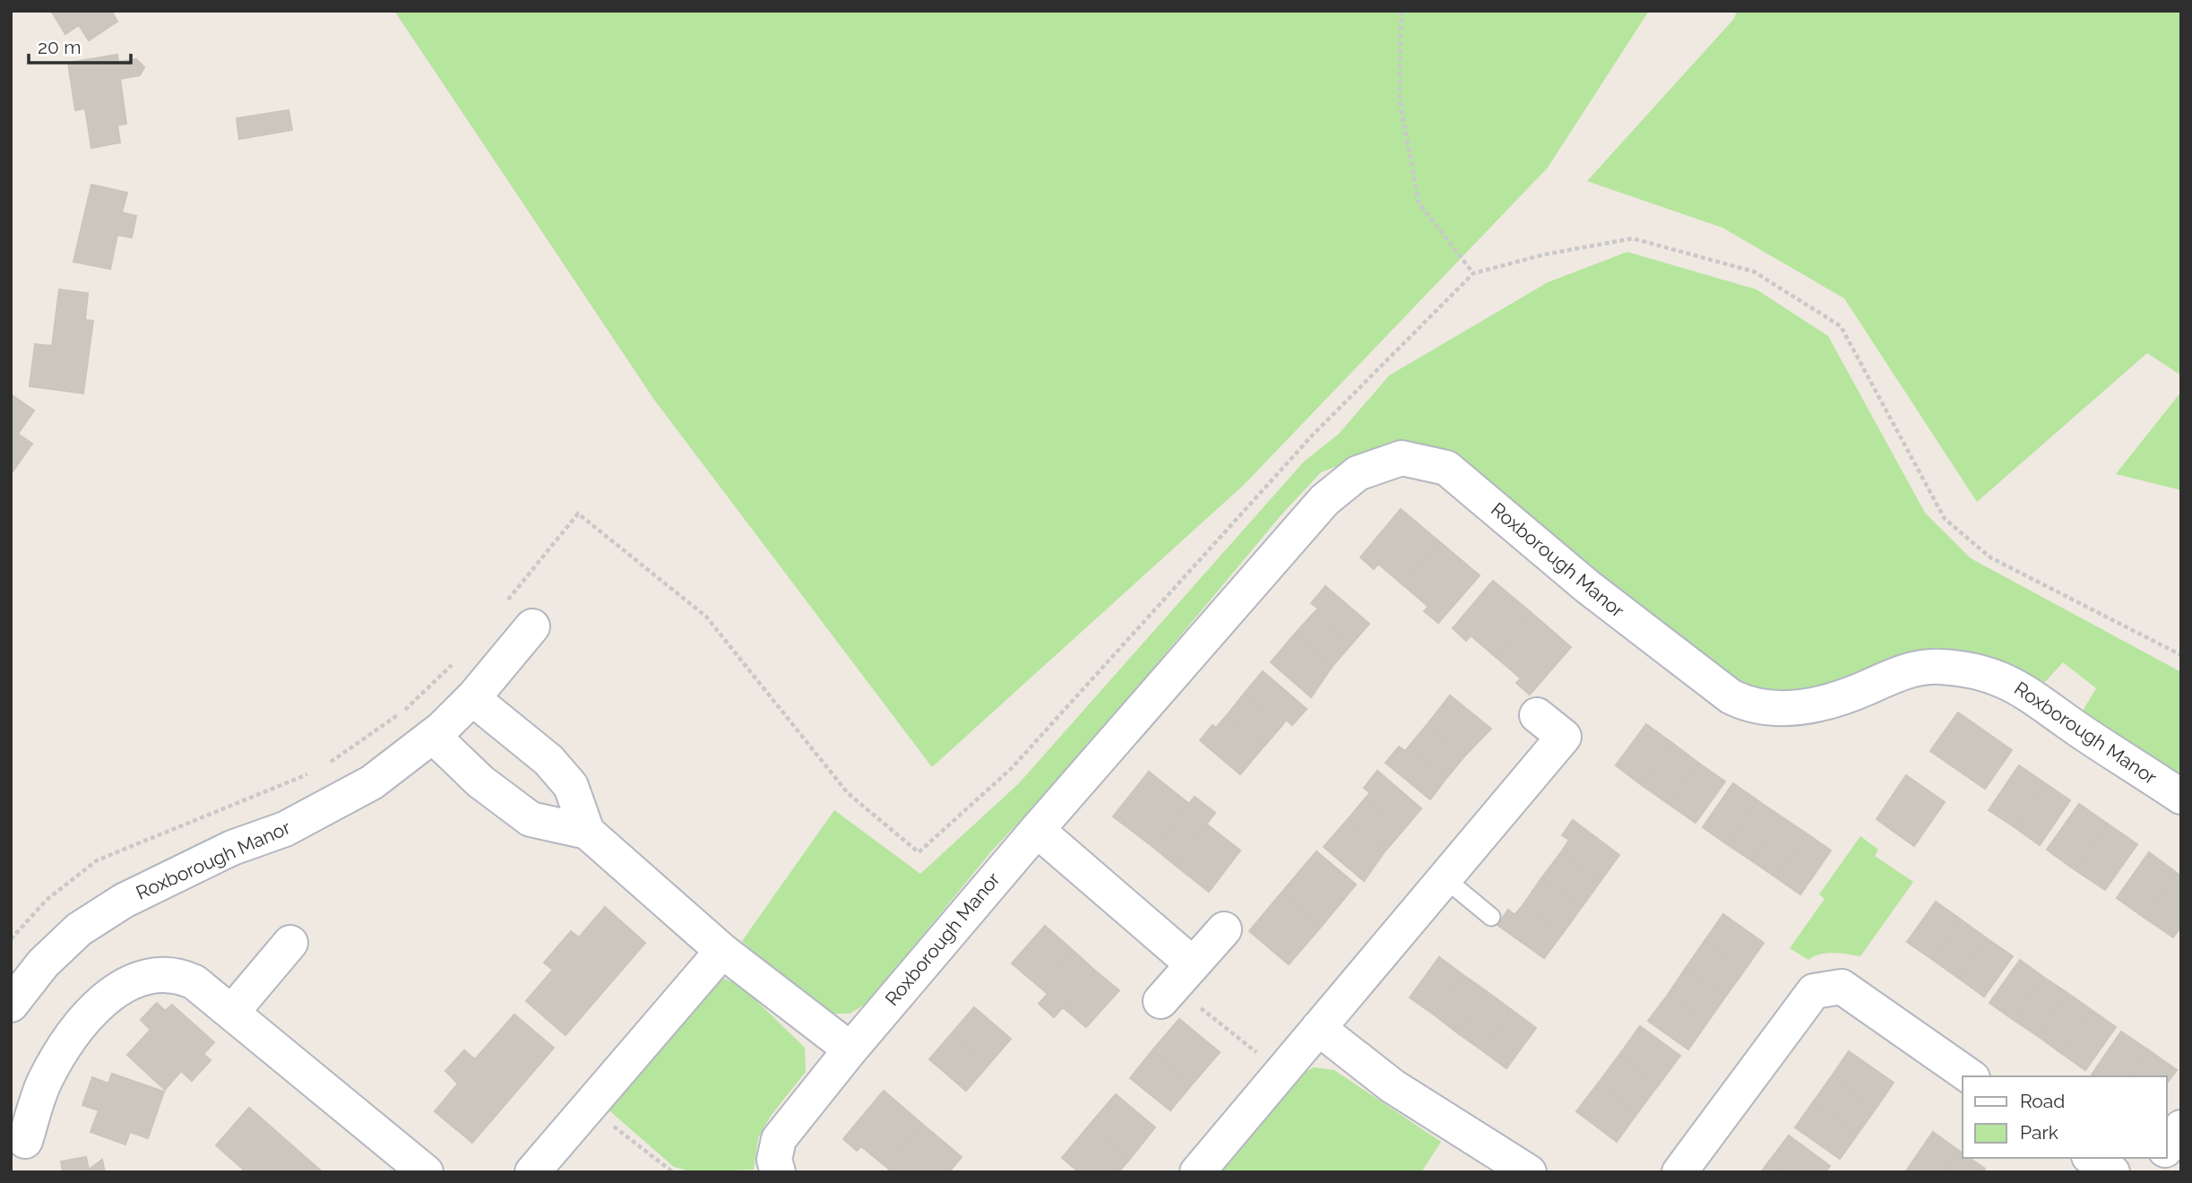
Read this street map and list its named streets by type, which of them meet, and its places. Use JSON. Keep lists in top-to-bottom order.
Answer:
{
  "streets": {
    "street": ["Roxborough Manor"]
  },
  "legend": ["Road", "Park"],
  "scale_bar": "20 m"
}
